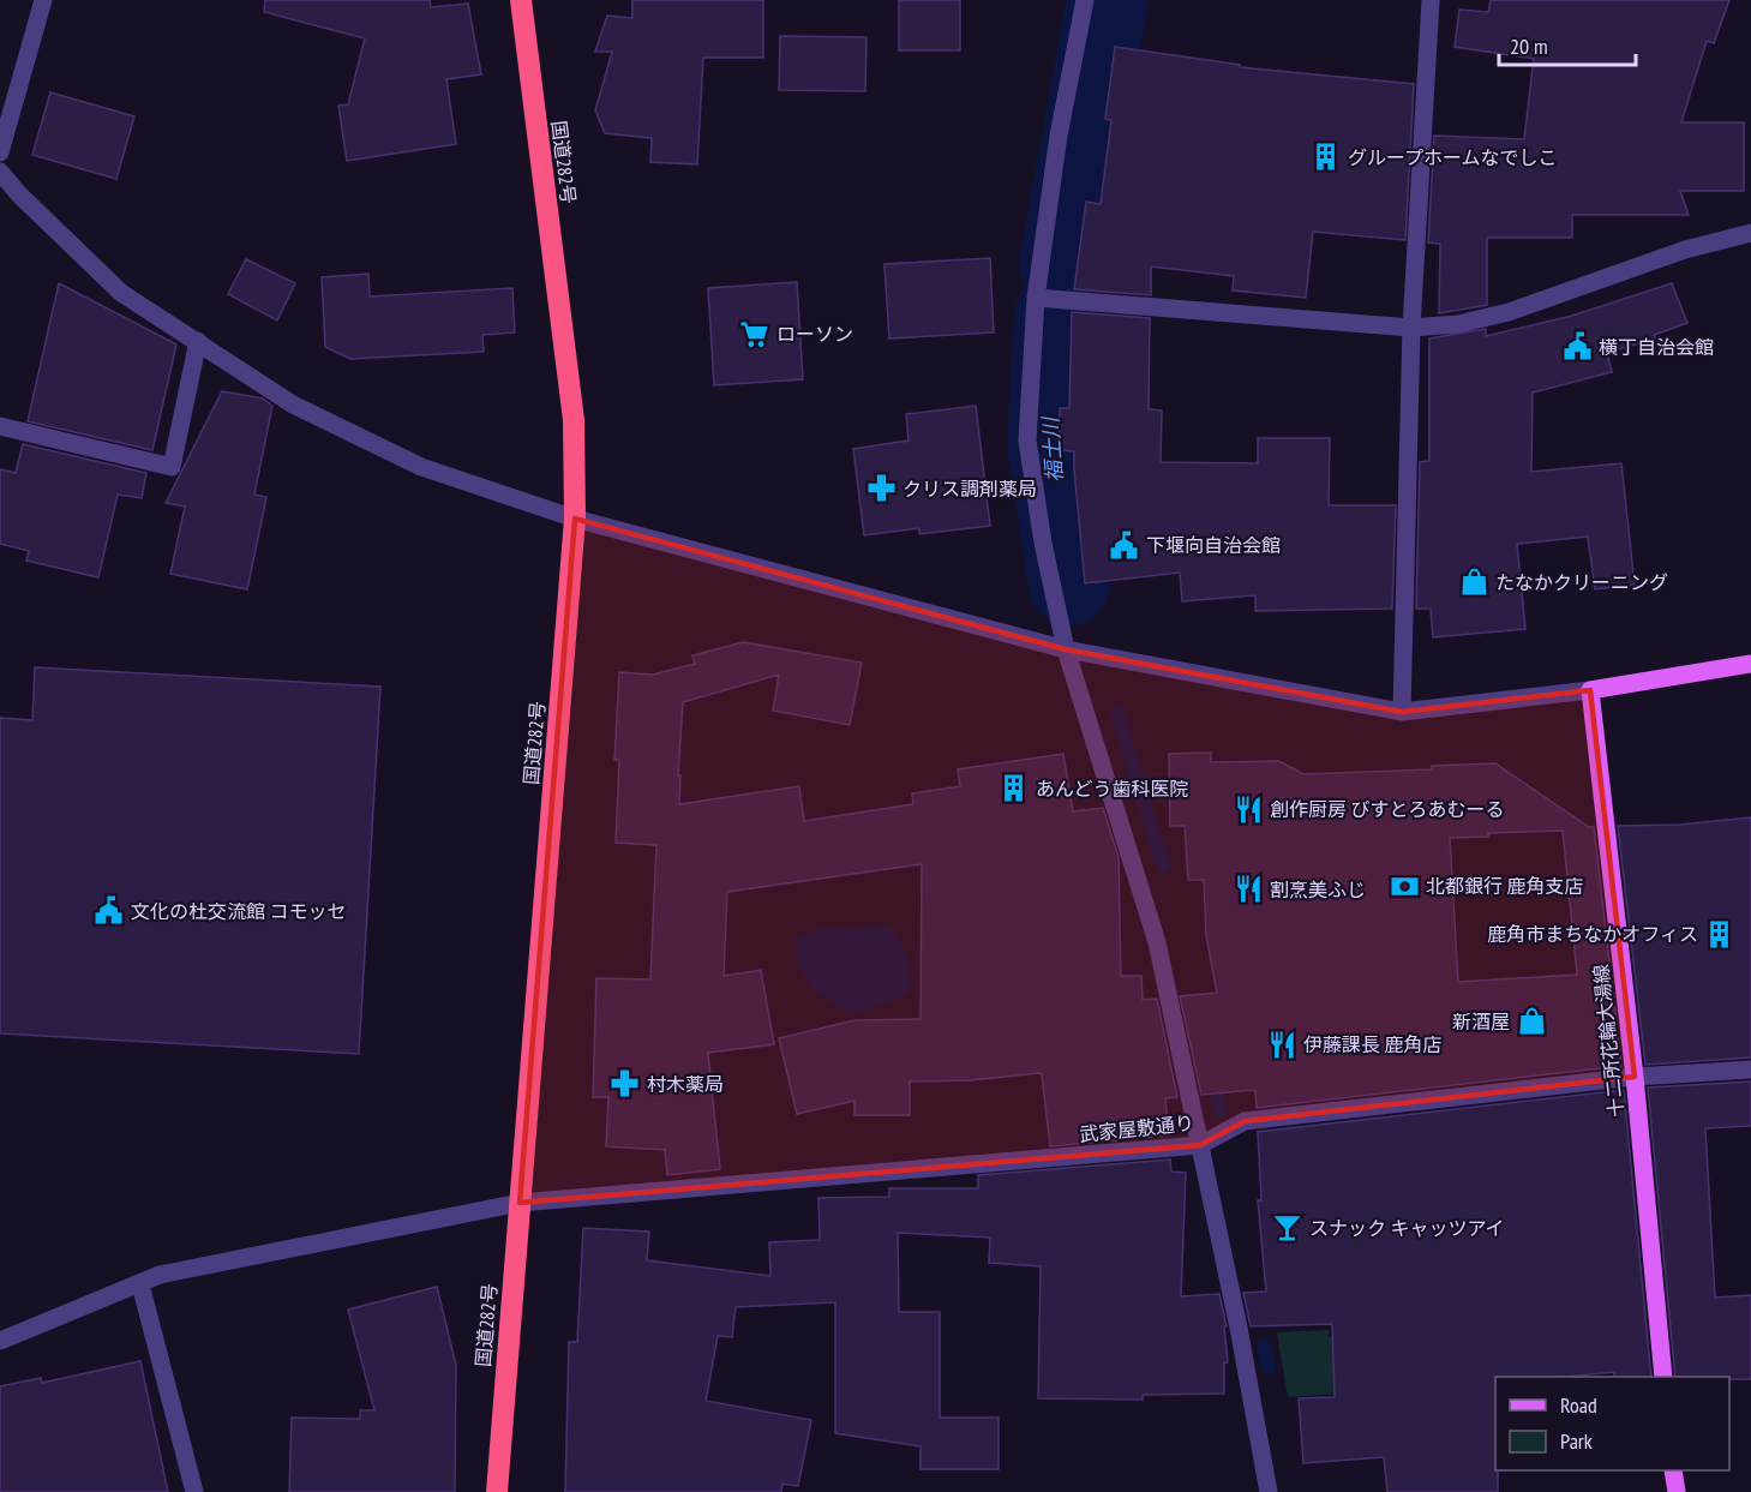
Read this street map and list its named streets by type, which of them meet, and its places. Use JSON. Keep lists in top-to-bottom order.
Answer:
{
  "streets": {
    "highway": ["国道282号"],
    "main road": ["十二所花輪大湯線"],
    "street": ["武家屋敷通り"]
  },
  "crossings": [
    ["国道282号", "武家屋敷通り"],
    ["十二所花輪大湯線", "武家屋敷通り"]
  ],
  "water": ["福士川"],
  "places": {
    "building": ["グループホームなでしこ", "あんどう歯科医院", "鹿角市まちなかオフィス"],
    "supermarket": ["ローソン"],
    "public building": ["横丁自治会館", "下堰向自治会館", "文化の杜交流館 コモッセ"],
    "pharmacy": ["クリス調剤薬局", "村木薬局"],
    "shop": ["たなかクリーニング", "新酒屋"],
    "restaurant": ["創作厨房 びすとろあむーる", "割烹美ふじ", "伊藤課長 鹿角店"],
    "bank": ["北都銀行 鹿角支店"],
    "bar": ["スナック キャッツアイ"]
  },
  "legend": ["Road", "Park"],
  "scale_bar": "20 m"
}
